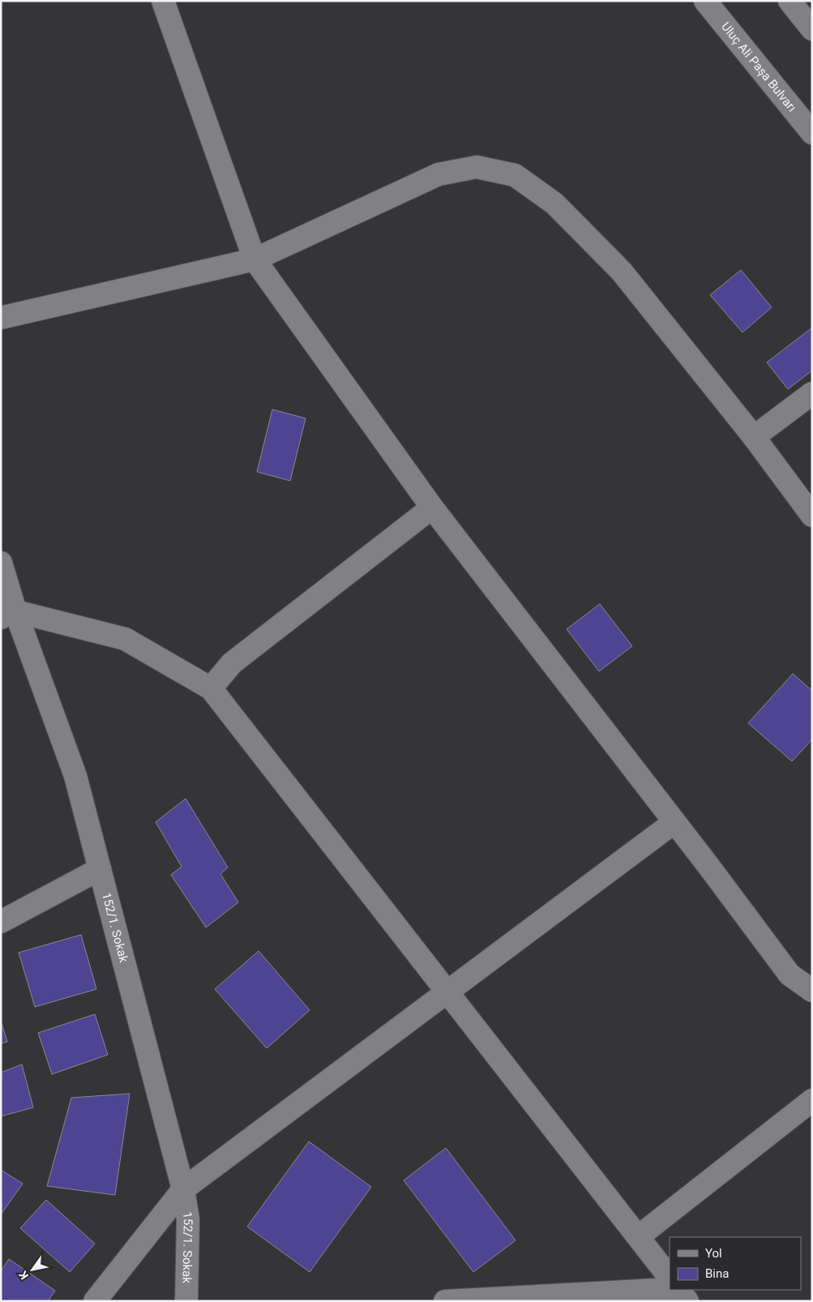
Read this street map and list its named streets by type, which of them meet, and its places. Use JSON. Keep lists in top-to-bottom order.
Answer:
{
  "streets": {
    "street": ["Uluç Ali Paşa Bulvarı", "152/1. Sokak"]
  },
  "legend": ["Yol", "Bina"],
  "north": "bottom left"
}
